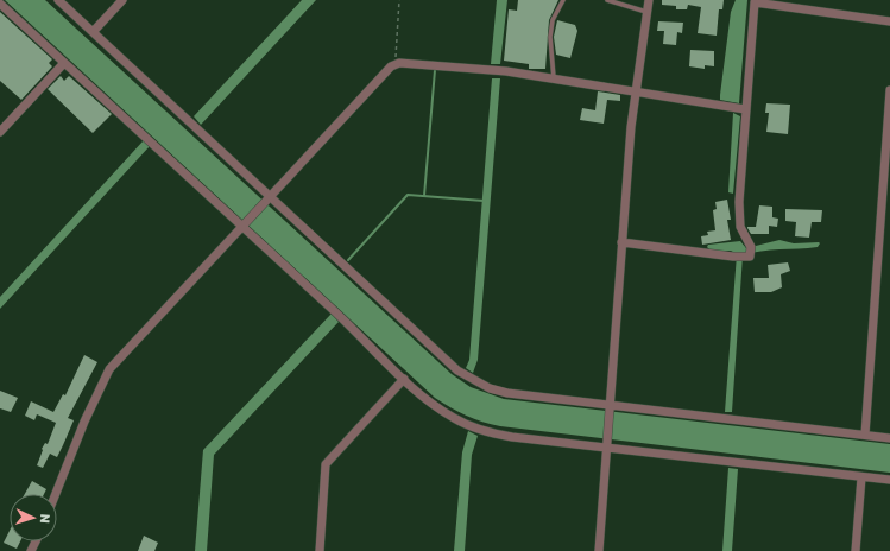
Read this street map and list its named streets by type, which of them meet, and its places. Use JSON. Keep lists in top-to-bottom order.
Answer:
{
  "north": "right"
}
